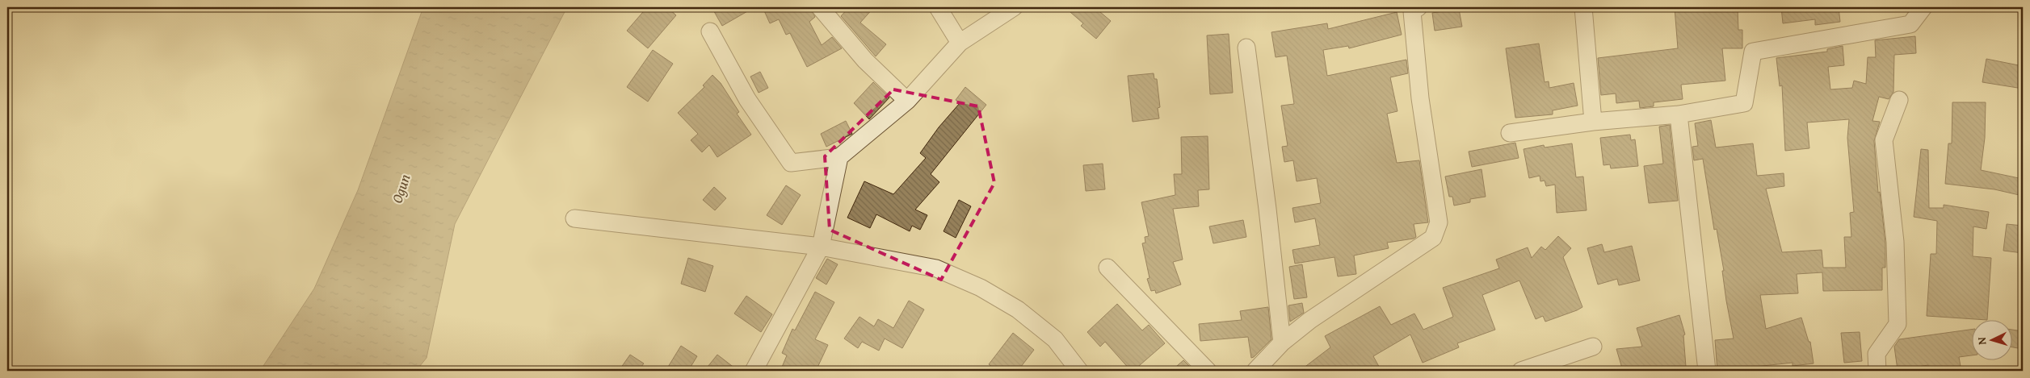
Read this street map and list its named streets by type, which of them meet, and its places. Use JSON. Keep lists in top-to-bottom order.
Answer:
{
  "water": ["Ogun"],
  "north": "left"
}
